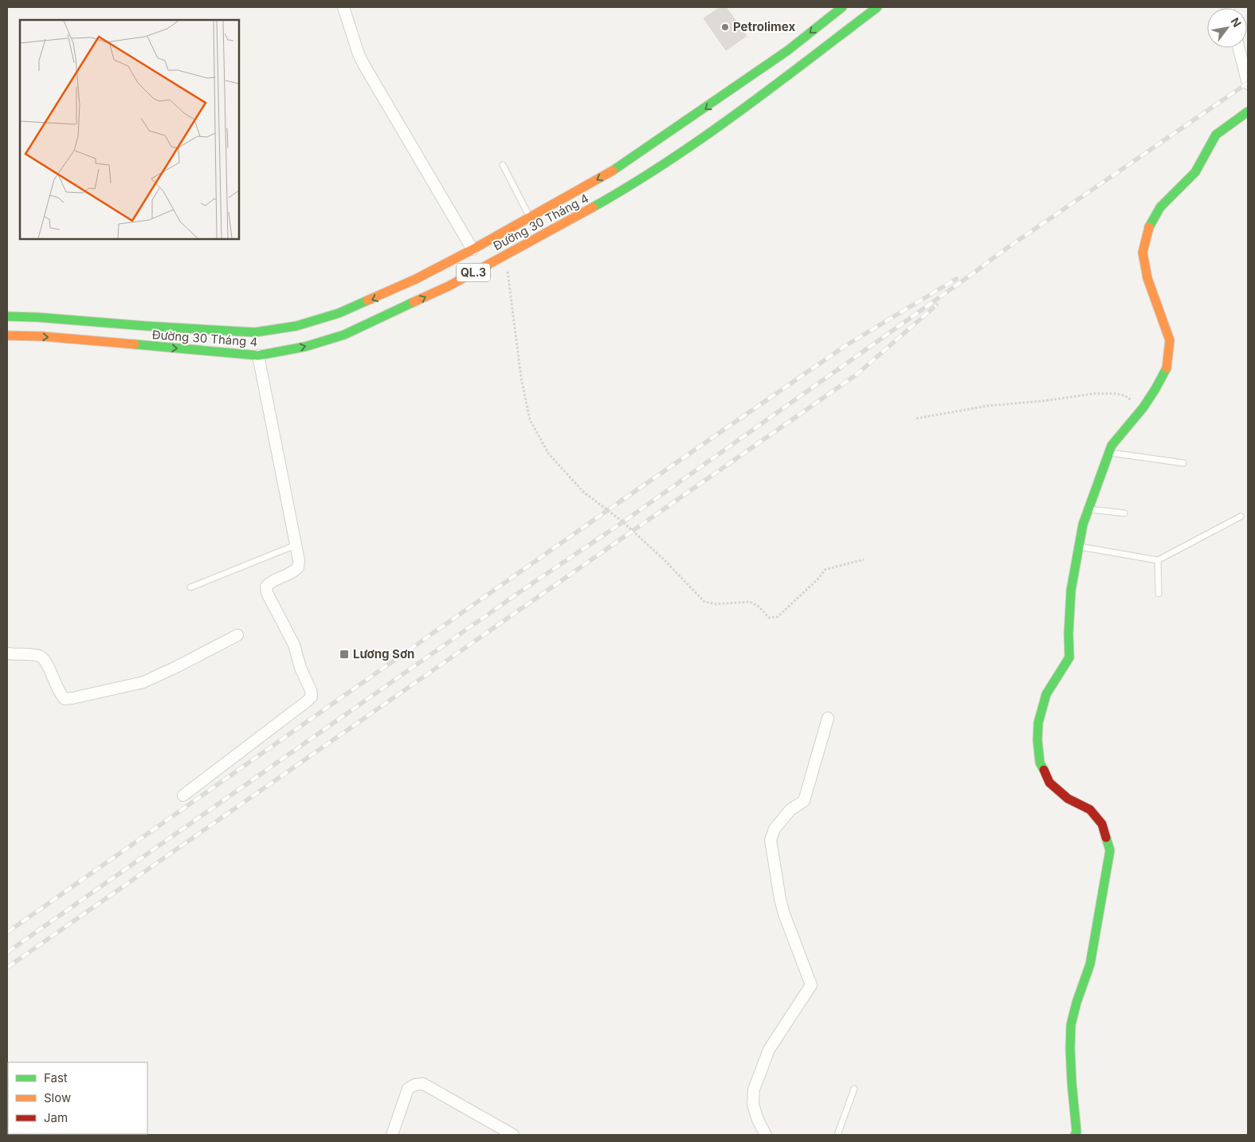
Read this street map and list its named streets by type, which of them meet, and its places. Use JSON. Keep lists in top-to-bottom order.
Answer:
{
  "streets": {
    "main road": ["Đường 30 Tháng 4", "QL.3"]
  },
  "places": {
    "other": ["Petrolimex"],
    "transit": ["Lương Sơn"]
  },
  "legend": ["Fast", "Slow", "Jam"],
  "north": "top right"
}
